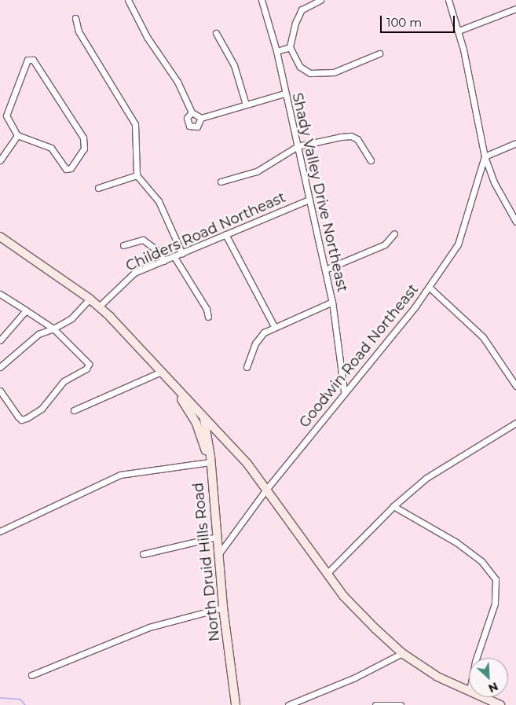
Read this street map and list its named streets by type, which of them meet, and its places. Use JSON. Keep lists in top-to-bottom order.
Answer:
{
  "streets": {
    "main road": ["North Druid Hills Road"],
    "street": ["Shady Valley Drive Northeast", "Childers Road Northeast", "Goodwin Road Northeast"]
  },
  "crossings": [
    ["Shady Valley Drive Northeast", "Childers Road Northeast"],
    ["Shady Valley Drive Northeast", "Goodwin Road Northeast"],
    ["Goodwin Road Northeast", "North Druid Hills Road"]
  ],
  "scale_bar": "100 m",
  "north": "bottom right"
}
